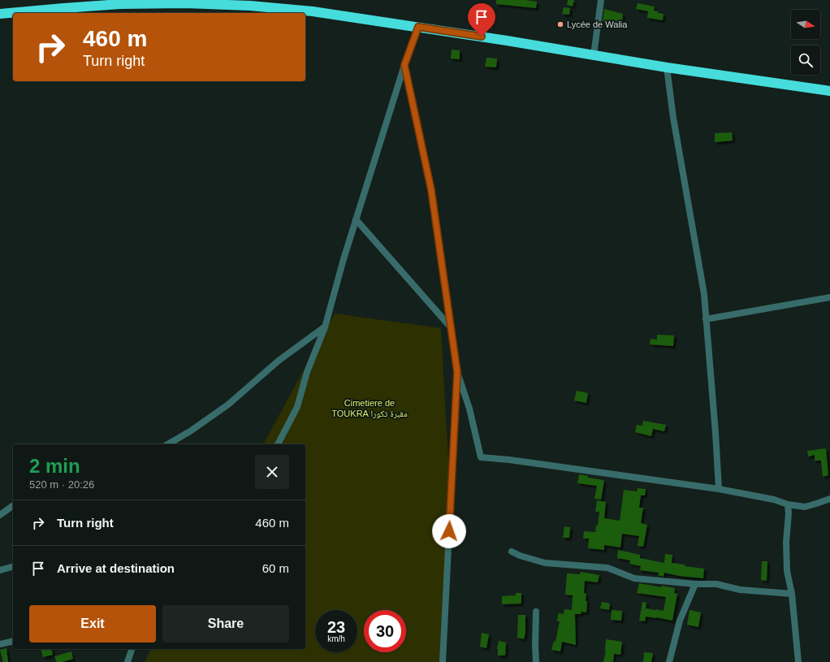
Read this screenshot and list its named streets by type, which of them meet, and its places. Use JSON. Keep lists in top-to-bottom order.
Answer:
{
  "parks": ["Cimetiere de TOUKRA مقبرة تكورا"],
  "places": ["Lycée de Walia"],
  "north": "right",
  "page": {
    "turn": ["460 m", "Turn right"],
    "heading": ["2 min", "520 m · 20:26"],
    "list": [
      {
        "name": "Turn right",
        "value": "460 m"
      },
      {
        "name": "Arrive at destination",
        "value": "60 m"
      }
    ],
    "buttons": ["Exit", "Share"],
    "speed": "23 km/h",
    "limit": "30"
  }
}
